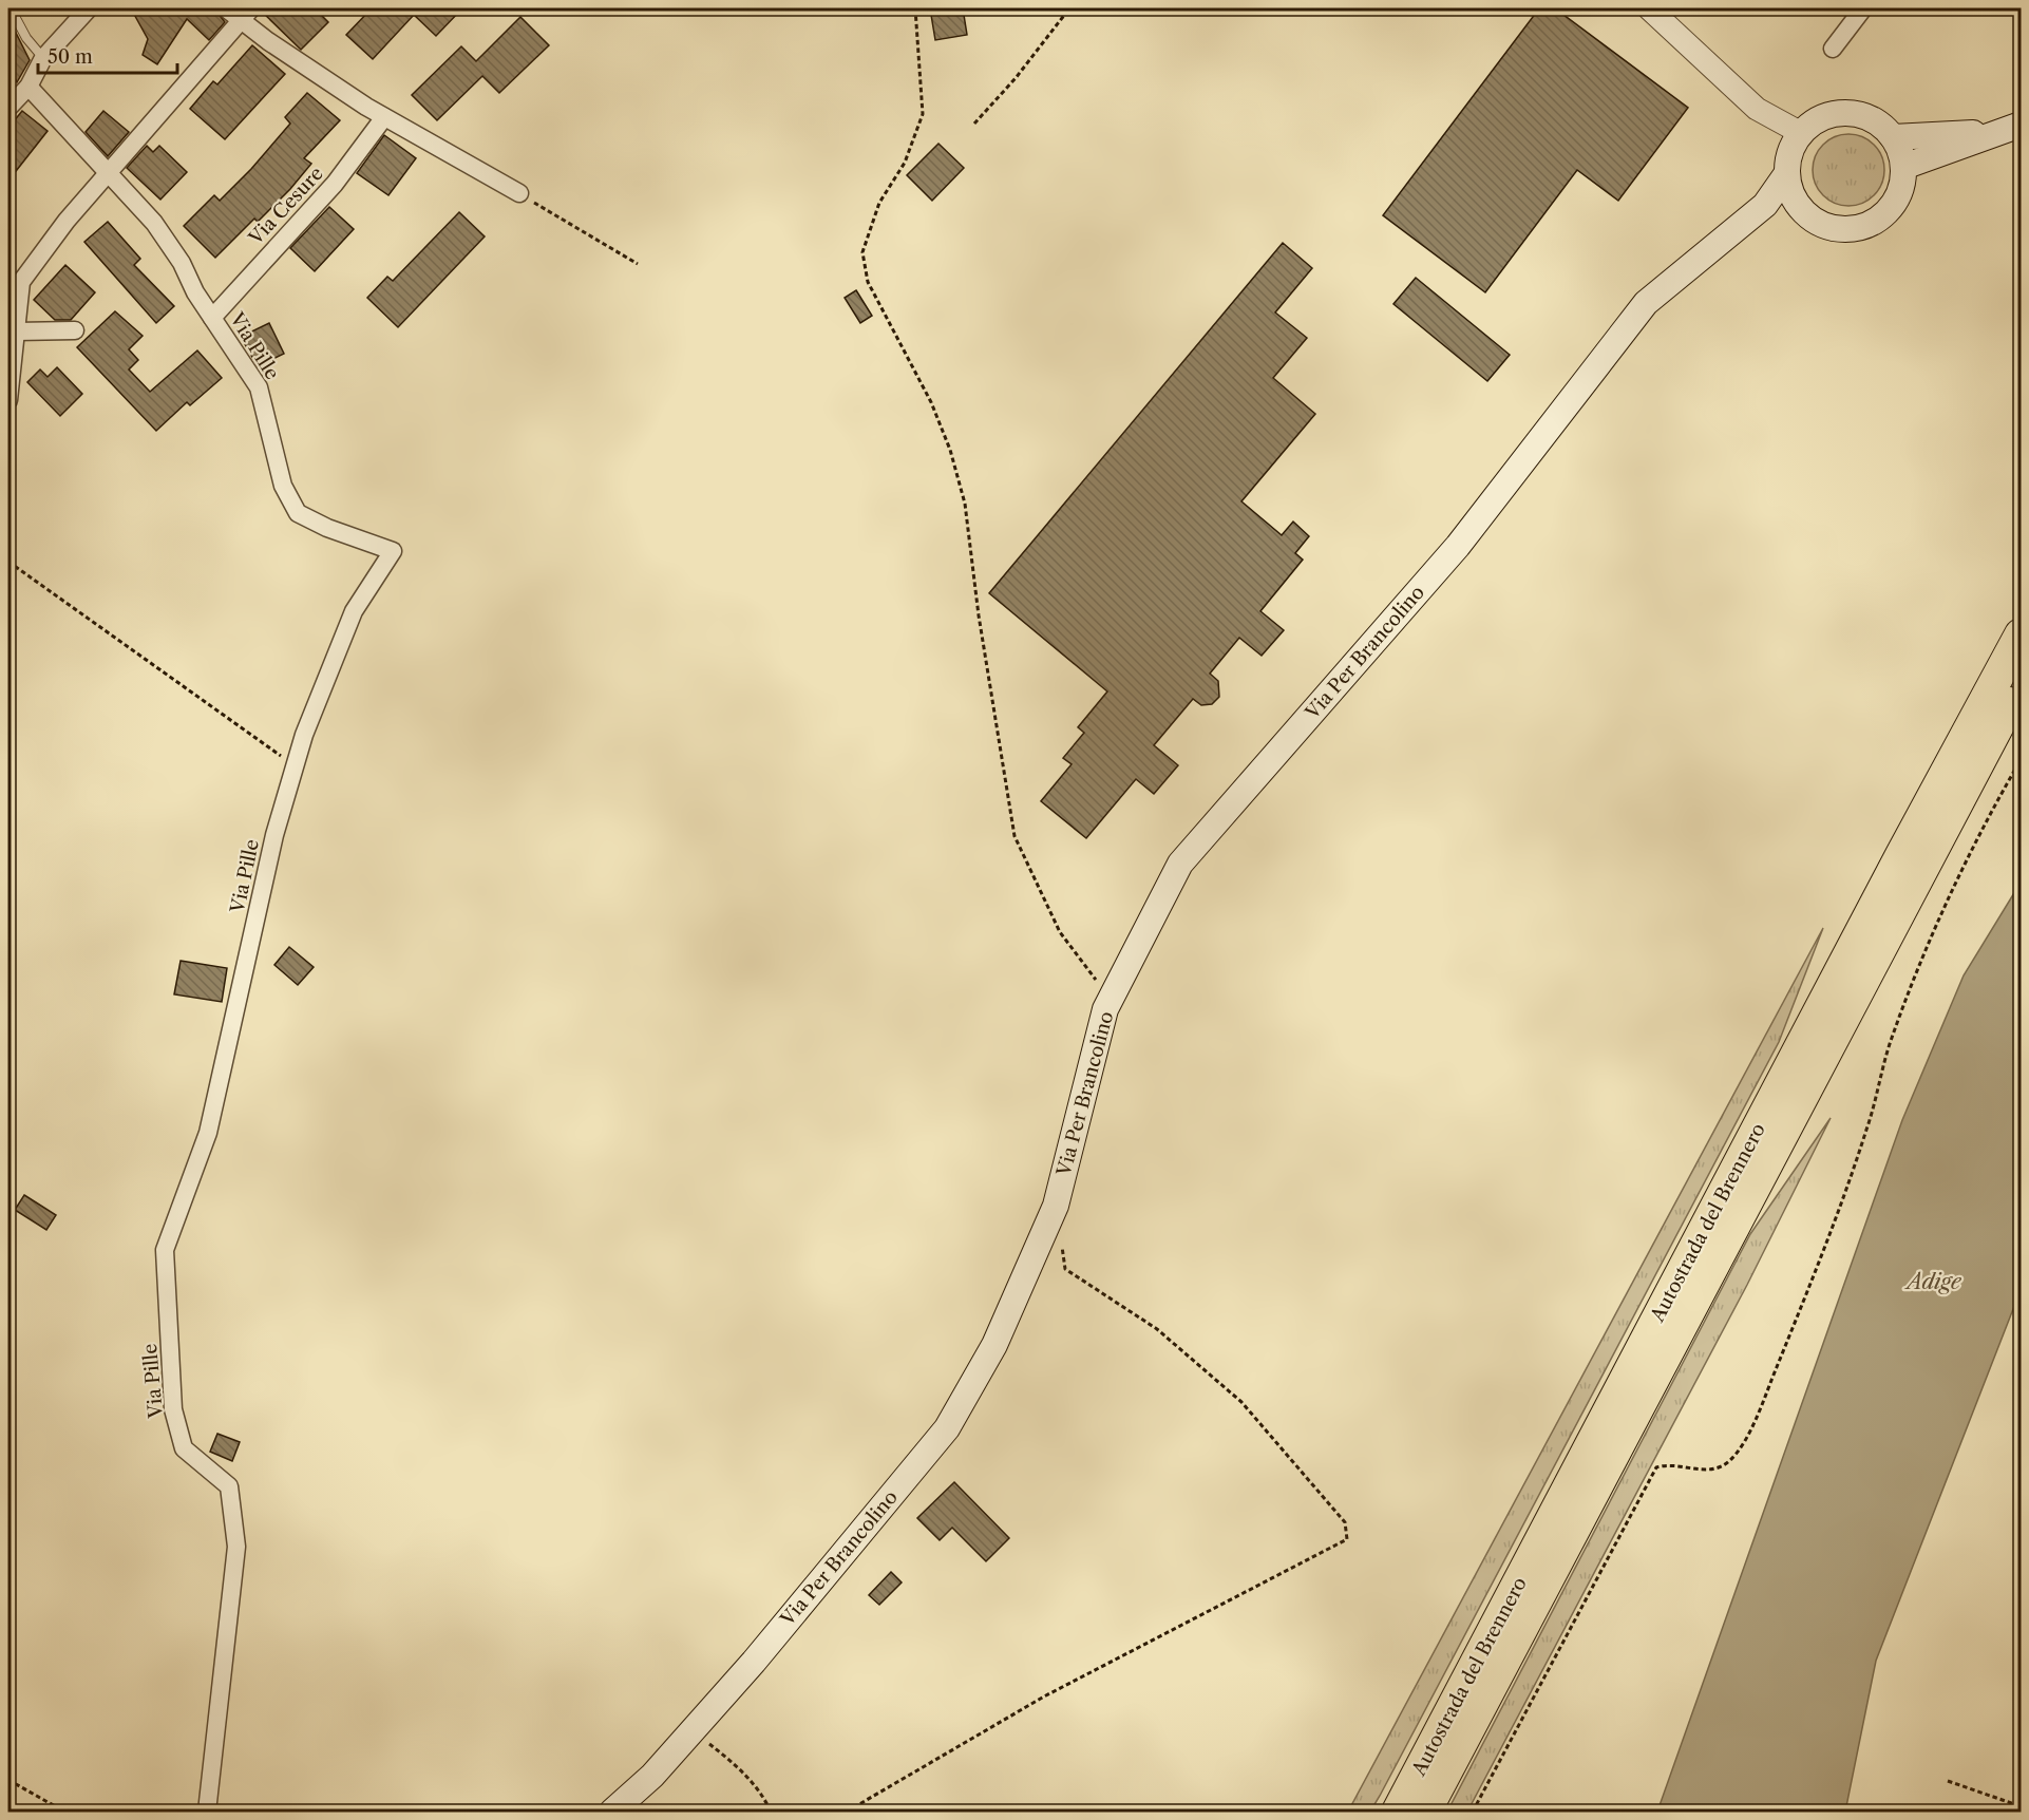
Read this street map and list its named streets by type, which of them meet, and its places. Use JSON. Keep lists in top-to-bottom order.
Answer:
{
  "streets": {
    "highway": ["Autostrada del Brennero"],
    "main road": ["Via Per Brancolino"],
    "street": ["Via Cesure", "Via Pille"]
  },
  "crossings": [
    ["Via Cesure", "Via Pille"]
  ],
  "water": ["Adige"],
  "scale_bar": "50 m"
}
